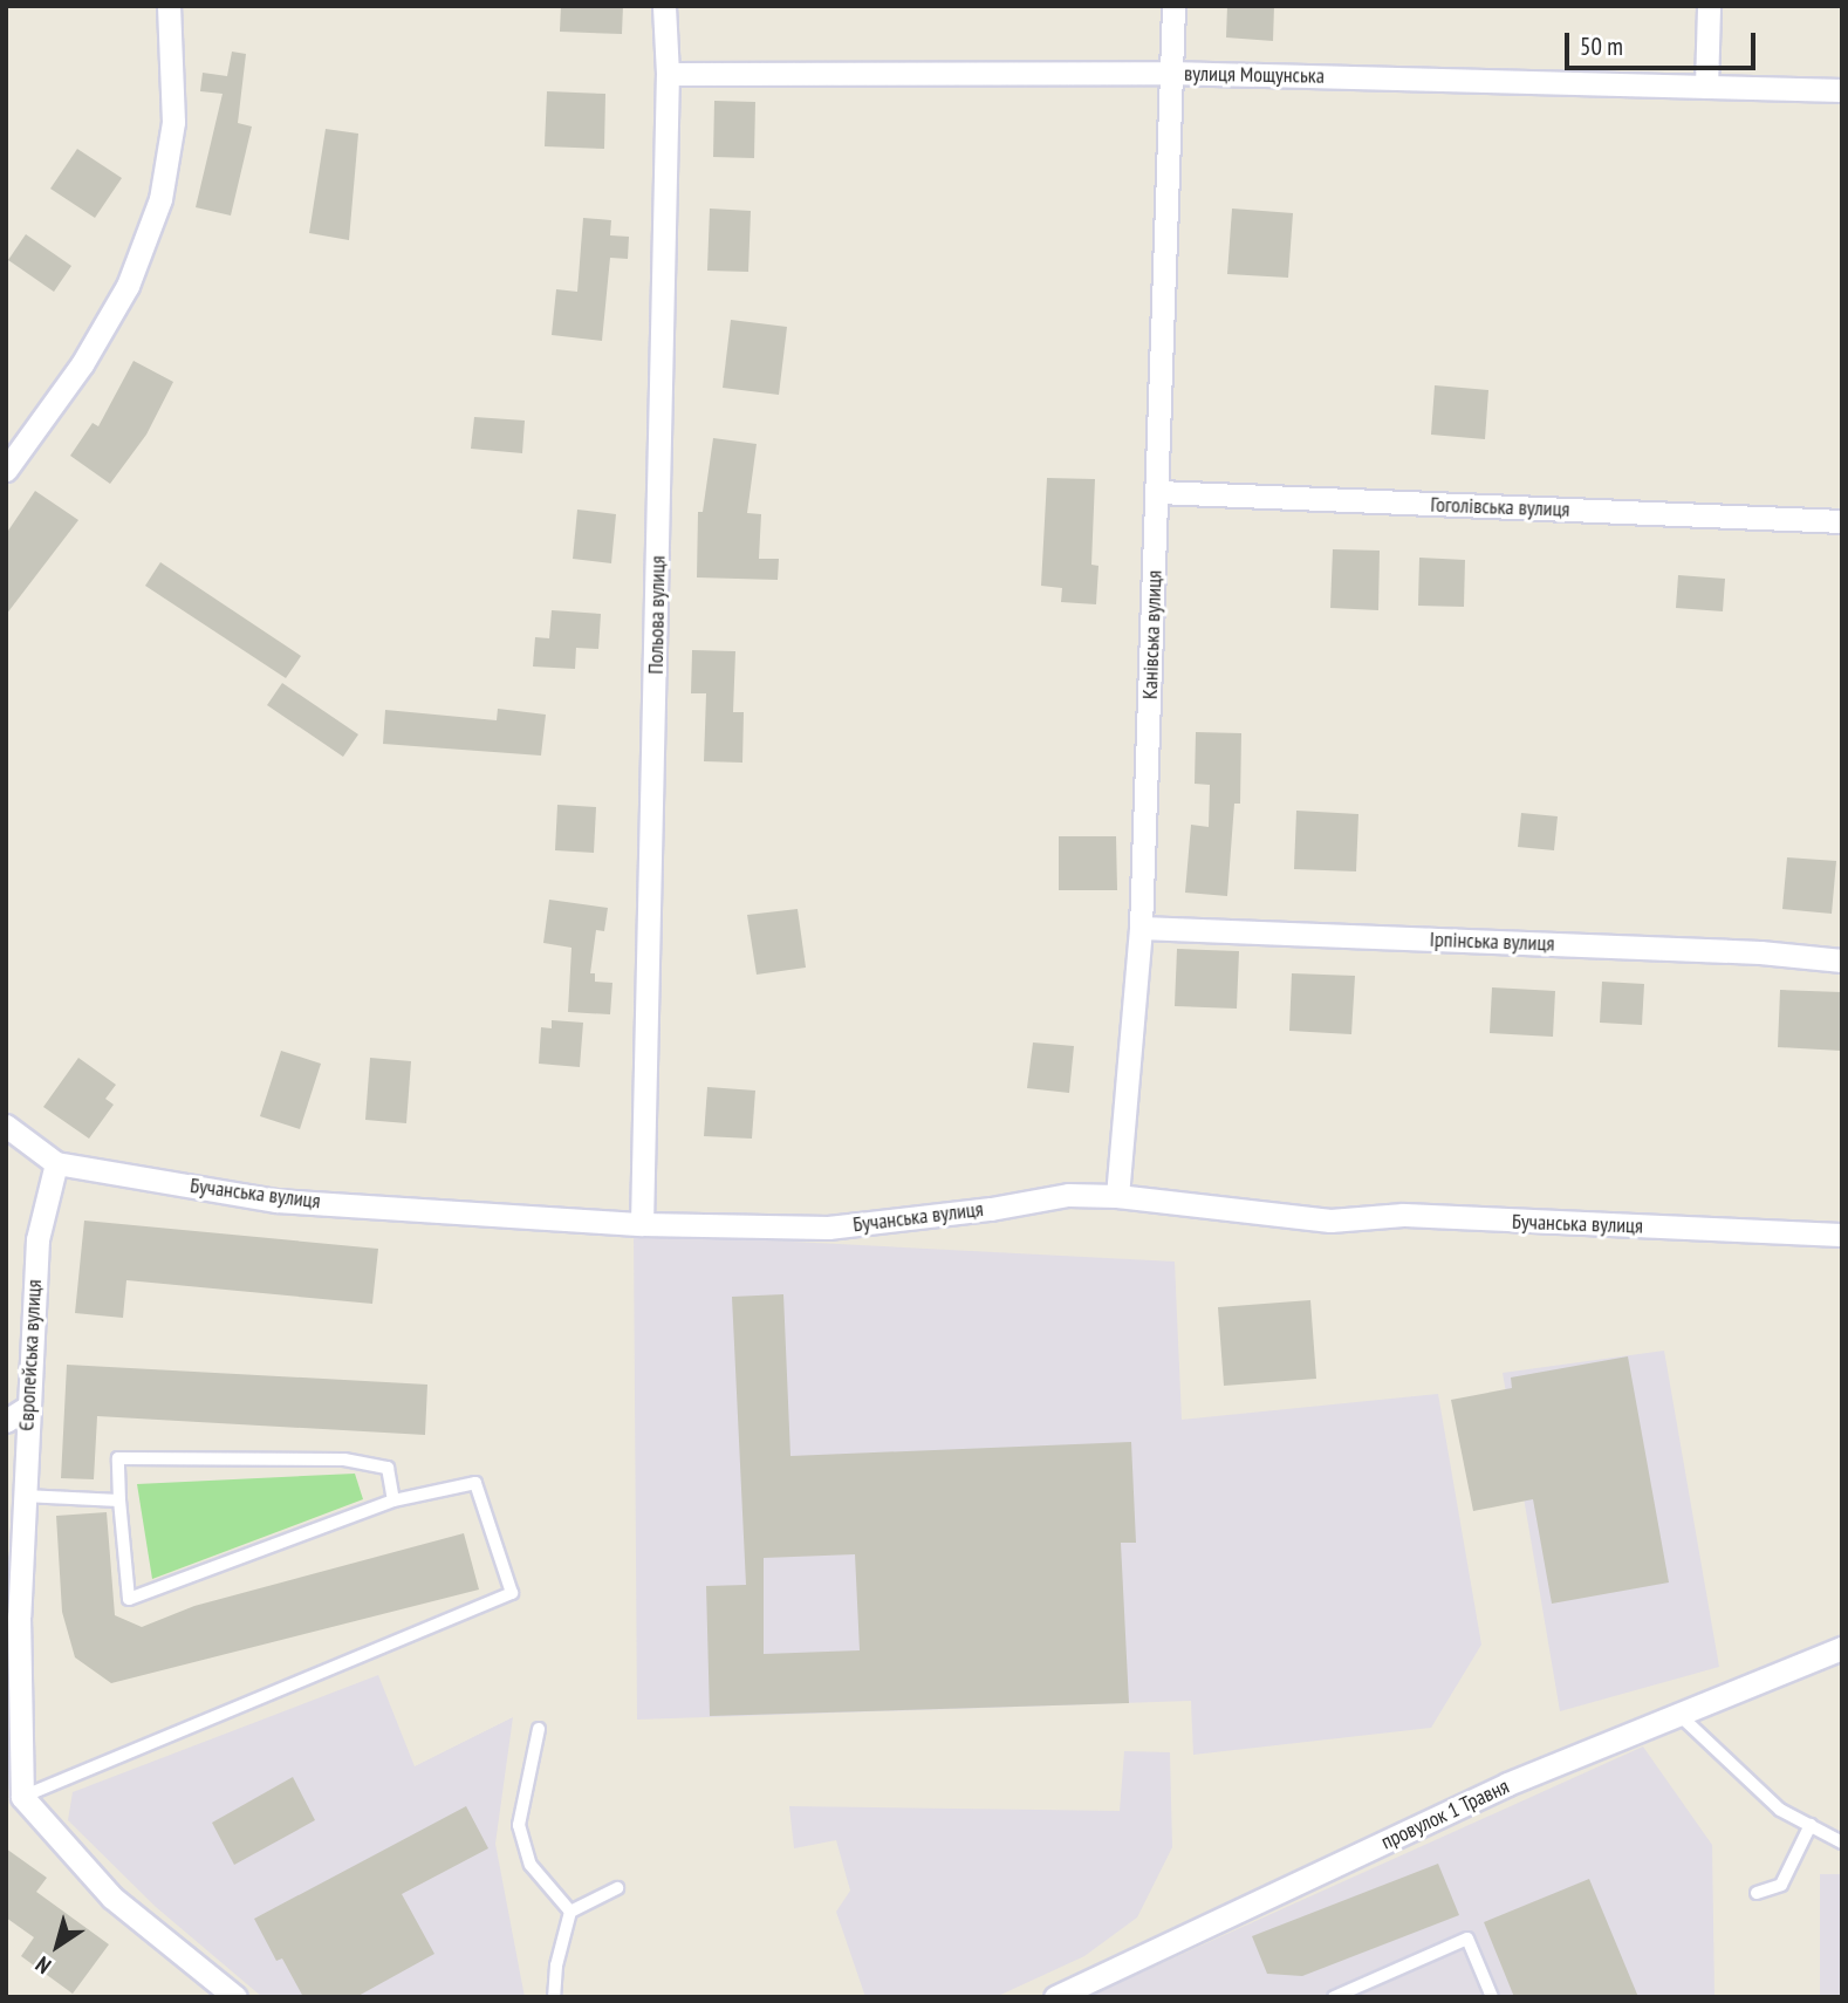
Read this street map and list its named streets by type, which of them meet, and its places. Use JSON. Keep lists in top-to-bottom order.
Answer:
{
  "streets": {
    "street": [
      "вулиця Мощунська",
      "Гоголівська вулиця",
      "Польова вулиця",
      "Канівська вулиця",
      "Ірпінська вулиця",
      "Бучанська вулиця",
      "Європейська вулиця",
      "провулок 1 Травня"
    ]
  },
  "crossings": [
    ["вулиця Мощунська", "Польова вулиця"],
    ["вулиця Мощунська", "Канівська вулиця"],
    ["Гоголівська вулиця", "Канівська вулиця"],
    ["Польова вулиця", "Бучанська вулиця"],
    ["Канівська вулиця", "Ірпінська вулиця"],
    ["Канівська вулиця", "Бучанська вулиця"],
    ["Бучанська вулиця", "Європейська вулиця"]
  ],
  "scale_bar": "50 m",
  "north": "bottom left"
}
